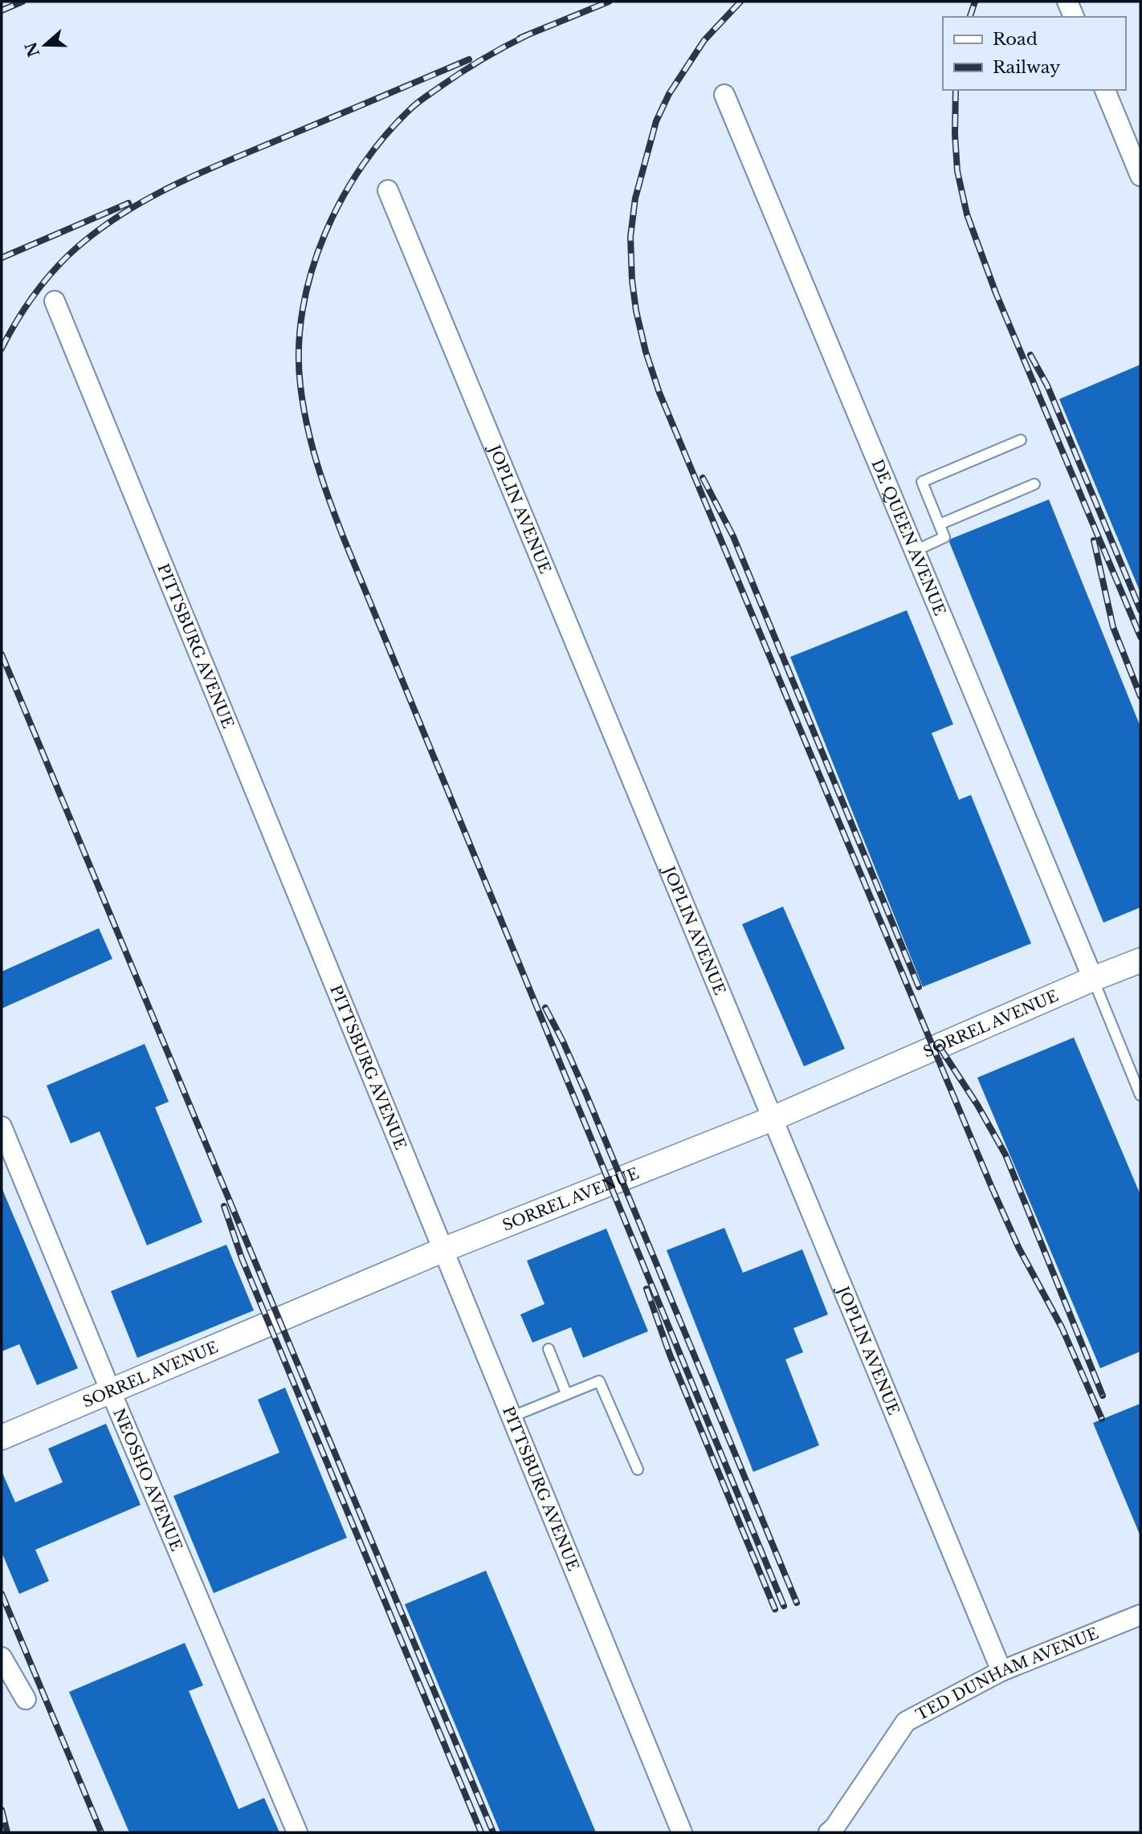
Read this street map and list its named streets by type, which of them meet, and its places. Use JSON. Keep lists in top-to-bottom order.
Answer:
{
  "streets": {
    "street": [
      "JOPLIN AVENUE",
      "DE QUEEN AVENUE",
      "PITTSBURG AVENUE",
      "SORREL AVENUE",
      "NEOSHO AVENUE",
      "TED DUNHAM AVENUE"
    ]
  },
  "crossings": [
    ["JOPLIN AVENUE", "SORREL AVENUE"],
    ["JOPLIN AVENUE", "TED DUNHAM AVENUE"],
    ["DE QUEEN AVENUE", "SORREL AVENUE"],
    ["PITTSBURG AVENUE", "SORREL AVENUE"],
    ["SORREL AVENUE", "NEOSHO AVENUE"]
  ],
  "legend": ["Road", "Railway"],
  "north": "left"
}
